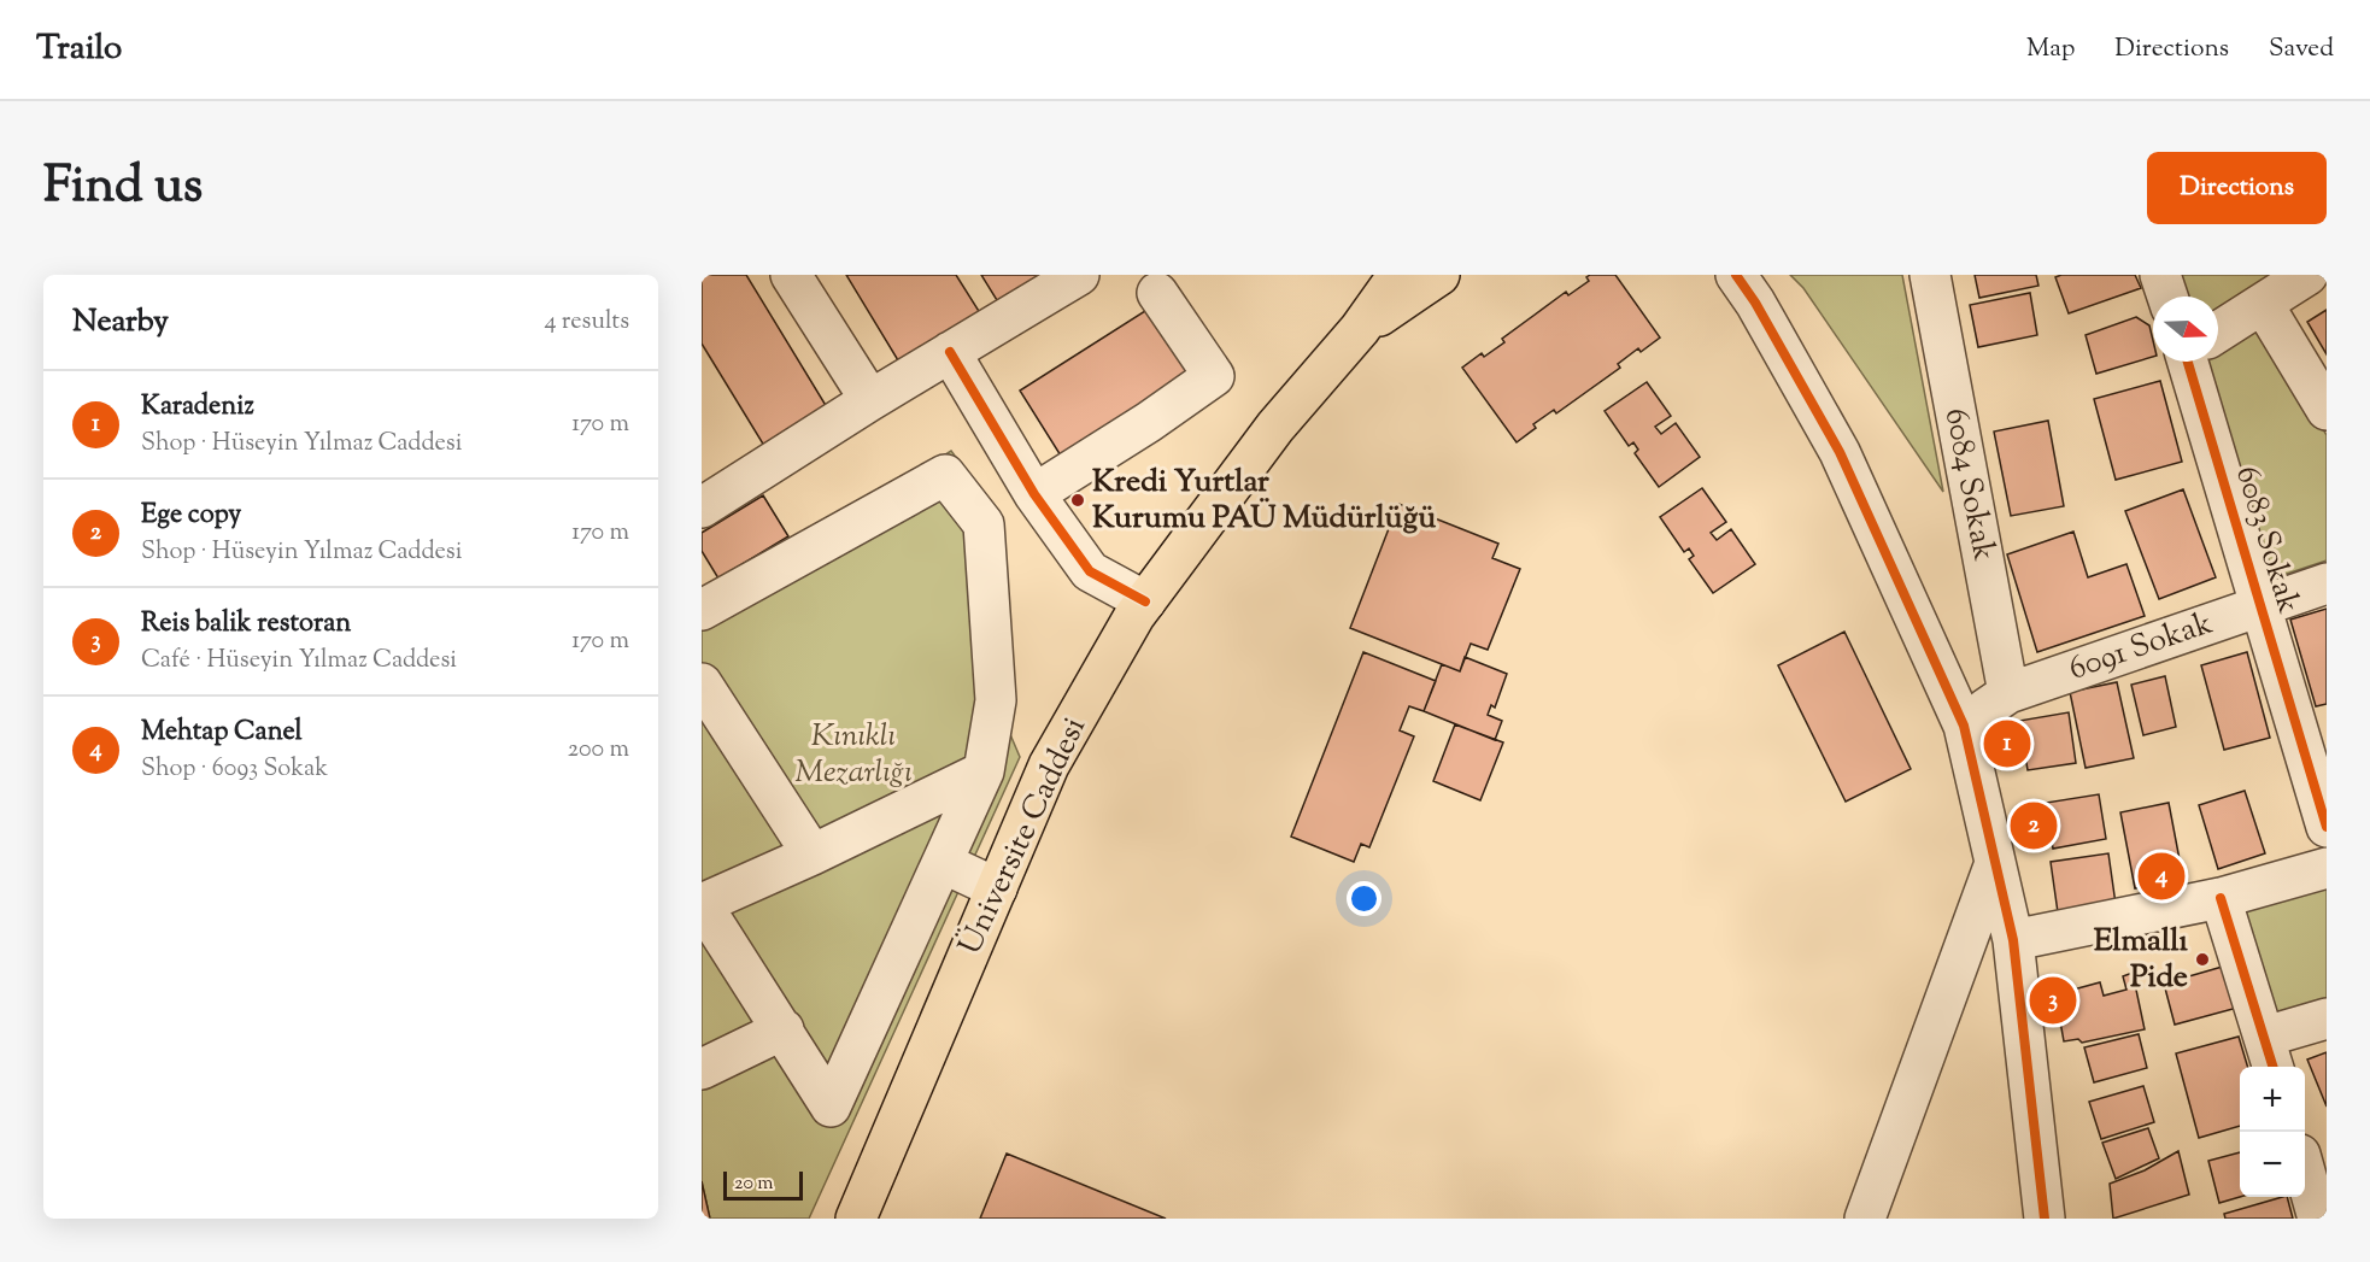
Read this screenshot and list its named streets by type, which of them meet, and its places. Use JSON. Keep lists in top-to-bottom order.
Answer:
{
  "streets": {
    "main road": ["Üniversite Caddesi"],
    "street": ["6084 Sokak", "6083 Sokak", "6091 Sokak"]
  },
  "crossings": [
    ["6084 Sokak", "6091 Sokak"],
    ["6083 Sokak", "6091 Sokak"]
  ],
  "parks": ["Kınıklı Mezarlığı"],
  "places": ["Kredi Yurtlar Kurumu PAÜ Müdürlüğü", "Elmallı Pide"],
  "scale_bar": "20 m",
  "north": "right",
  "page": {
    "header": "Trailo",
    "nav": ["Map", "Directions", "Saved"],
    "title": "Find us",
    "buttons": "Directions",
    "heading": ["Nearby", "4 results"],
    "list": [
      {
        "mark": "1",
        "name": "Karadeniz",
        "note": "Shop · Hüseyin Yılmaz Caddesi",
        "value": "170 m"
      },
      {
        "mark": "2",
        "name": "Ege copy",
        "note": "Shop · Hüseyin Yılmaz Caddesi",
        "value": "170 m"
      },
      {
        "mark": "3",
        "name": "Reis balik restoran",
        "note": "Café · Hüseyin Yılmaz Caddesi",
        "value": "170 m"
      },
      {
        "mark": "4",
        "name": "Mehtap Canel",
        "note": "Shop · 6093 Sokak",
        "value": "200 m"
      }
    ],
    "pins": [
      "1",
      "2",
      "4",
      "3"
    ],
    "map_buttons": ["+", "−"],
    "scale": "20 m"
  }
}
